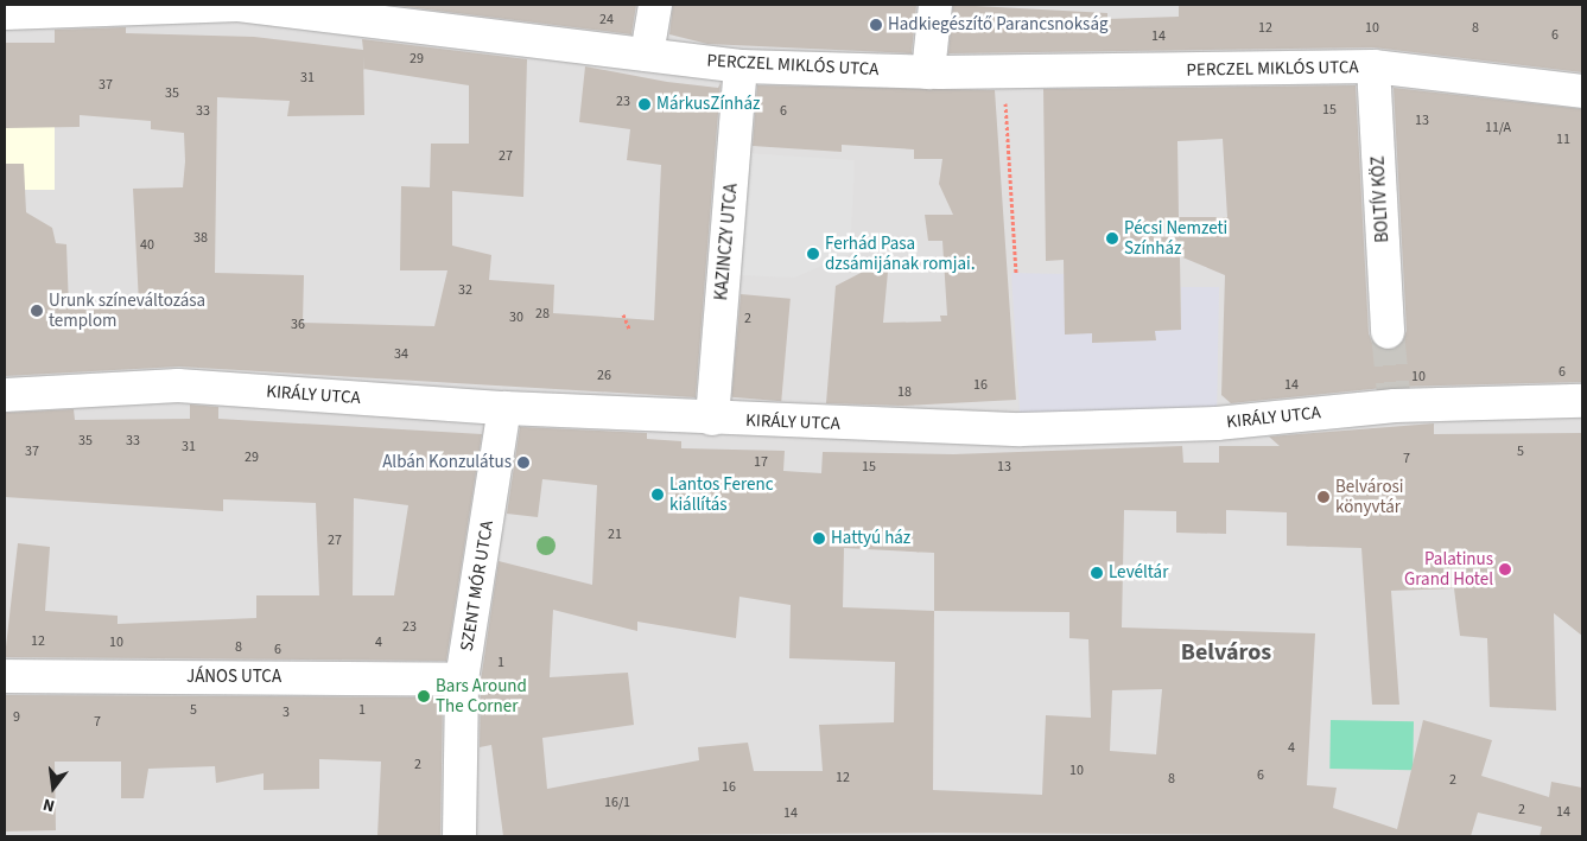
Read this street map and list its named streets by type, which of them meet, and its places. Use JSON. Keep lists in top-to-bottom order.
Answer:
{
  "streets": {
    "street": [
      "PERCZEL MIKLÓS UTCA",
      "BOLTÍV KÖZ",
      "KAZINCZY UTCA",
      "KIRÁLY UTCA",
      "SZENT MÓR UTCA",
      "JÁNOS UTCA"
    ]
  },
  "crossings": [
    ["PERCZEL MIKLÓS UTCA", "BOLTÍV KÖZ"],
    ["PERCZEL MIKLÓS UTCA", "KAZINCZY UTCA"],
    ["KAZINCZY UTCA", "KIRÁLY UTCA"],
    ["KIRÁLY UTCA", "SZENT MÓR UTCA"],
    ["SZENT MÓR UTCA", "JÁNOS UTCA"]
  ],
  "districts": ["Belváros"],
  "places": [
    "Hadkiegészítő Parancsnokság",
    "MárkusZínház",
    "Pécsi Nemzeti Színház",
    "Ferhád Pasa dzsámijának romjai.",
    "Urunk színeváltozása templom",
    "Albán Konzulátus",
    "Lantos Ferenc kiállítás",
    "Belvárosi könyvtár",
    "Hattyú ház",
    "Palatinus Grand Hotel",
    "Levéltár",
    "Bars Around The Corner"
  ],
  "house_numbers": [
    "24",
    "12",
    "10",
    "8",
    "6",
    "14",
    "29",
    "31",
    "37",
    "35",
    "23",
    "15",
    "33",
    "6",
    "13",
    "11/A",
    "11",
    "27",
    "38",
    "40",
    "32",
    "28",
    "30",
    "2",
    "36",
    "34",
    "6",
    "26",
    "10",
    "16",
    "14",
    "18",
    "35",
    "33",
    "31",
    "37",
    "5",
    "29",
    "7",
    "17",
    "15",
    "13",
    "21",
    "27",
    "23",
    "12",
    "10",
    "4",
    "8",
    "6",
    "1",
    "5",
    "1",
    "3",
    "9",
    "7",
    "4",
    "2",
    "10",
    "6",
    "12",
    "8",
    "2",
    "16",
    "16/1",
    "2",
    "14",
    "14"
  ],
  "north": "bottom"
}
